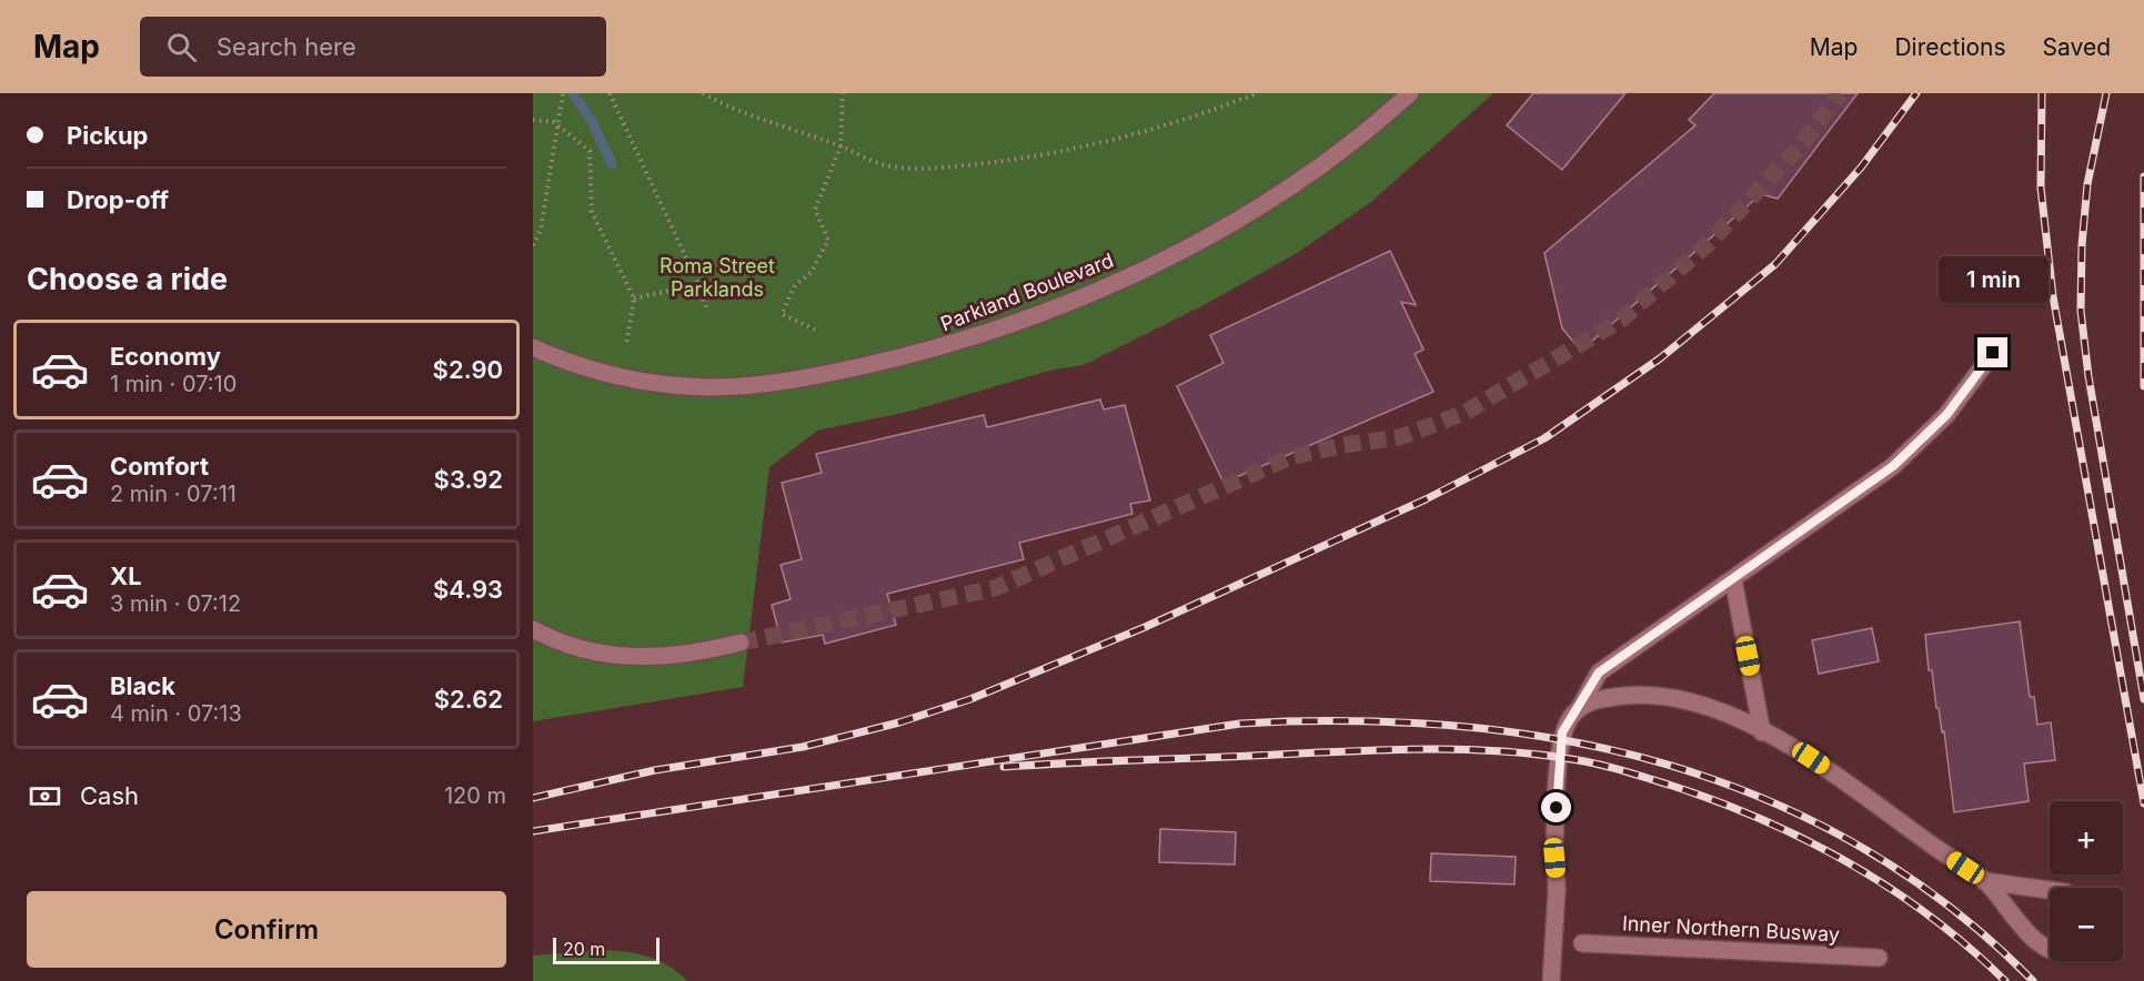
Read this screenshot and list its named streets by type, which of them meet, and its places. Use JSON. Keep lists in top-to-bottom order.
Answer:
{
  "streets": {
    "street": ["Parkland Boulevard", "Inner Northern Busway"]
  },
  "parks": ["Roma Street Parklands"],
  "scale_bar": "20 m",
  "page": {
    "header": "Map",
    "search": "Search here",
    "nav": ["Map", "Directions", "Saved"],
    "banner": ["Pickup", "Drop-off"],
    "heading": "Choose a ride",
    "bubble": "1 min",
    "list": [
      {
        "name": "Economy",
        "note": "1 min · 07:10",
        "value": "$2.90"
      },
      {
        "name": "Comfort",
        "note": "2 min · 07:11",
        "value": "$3.92"
      },
      {
        "name": "XL",
        "note": "3 min · 07:12",
        "value": "$4.93"
      },
      {
        "name": "Black",
        "note": "4 min · 07:13",
        "value": "$2.62"
      }
    ],
    "pay": ["Cash", "120 m"],
    "map_buttons": ["+", "−"],
    "buttons": "Confirm",
    "scale": "20 m"
  }
}
